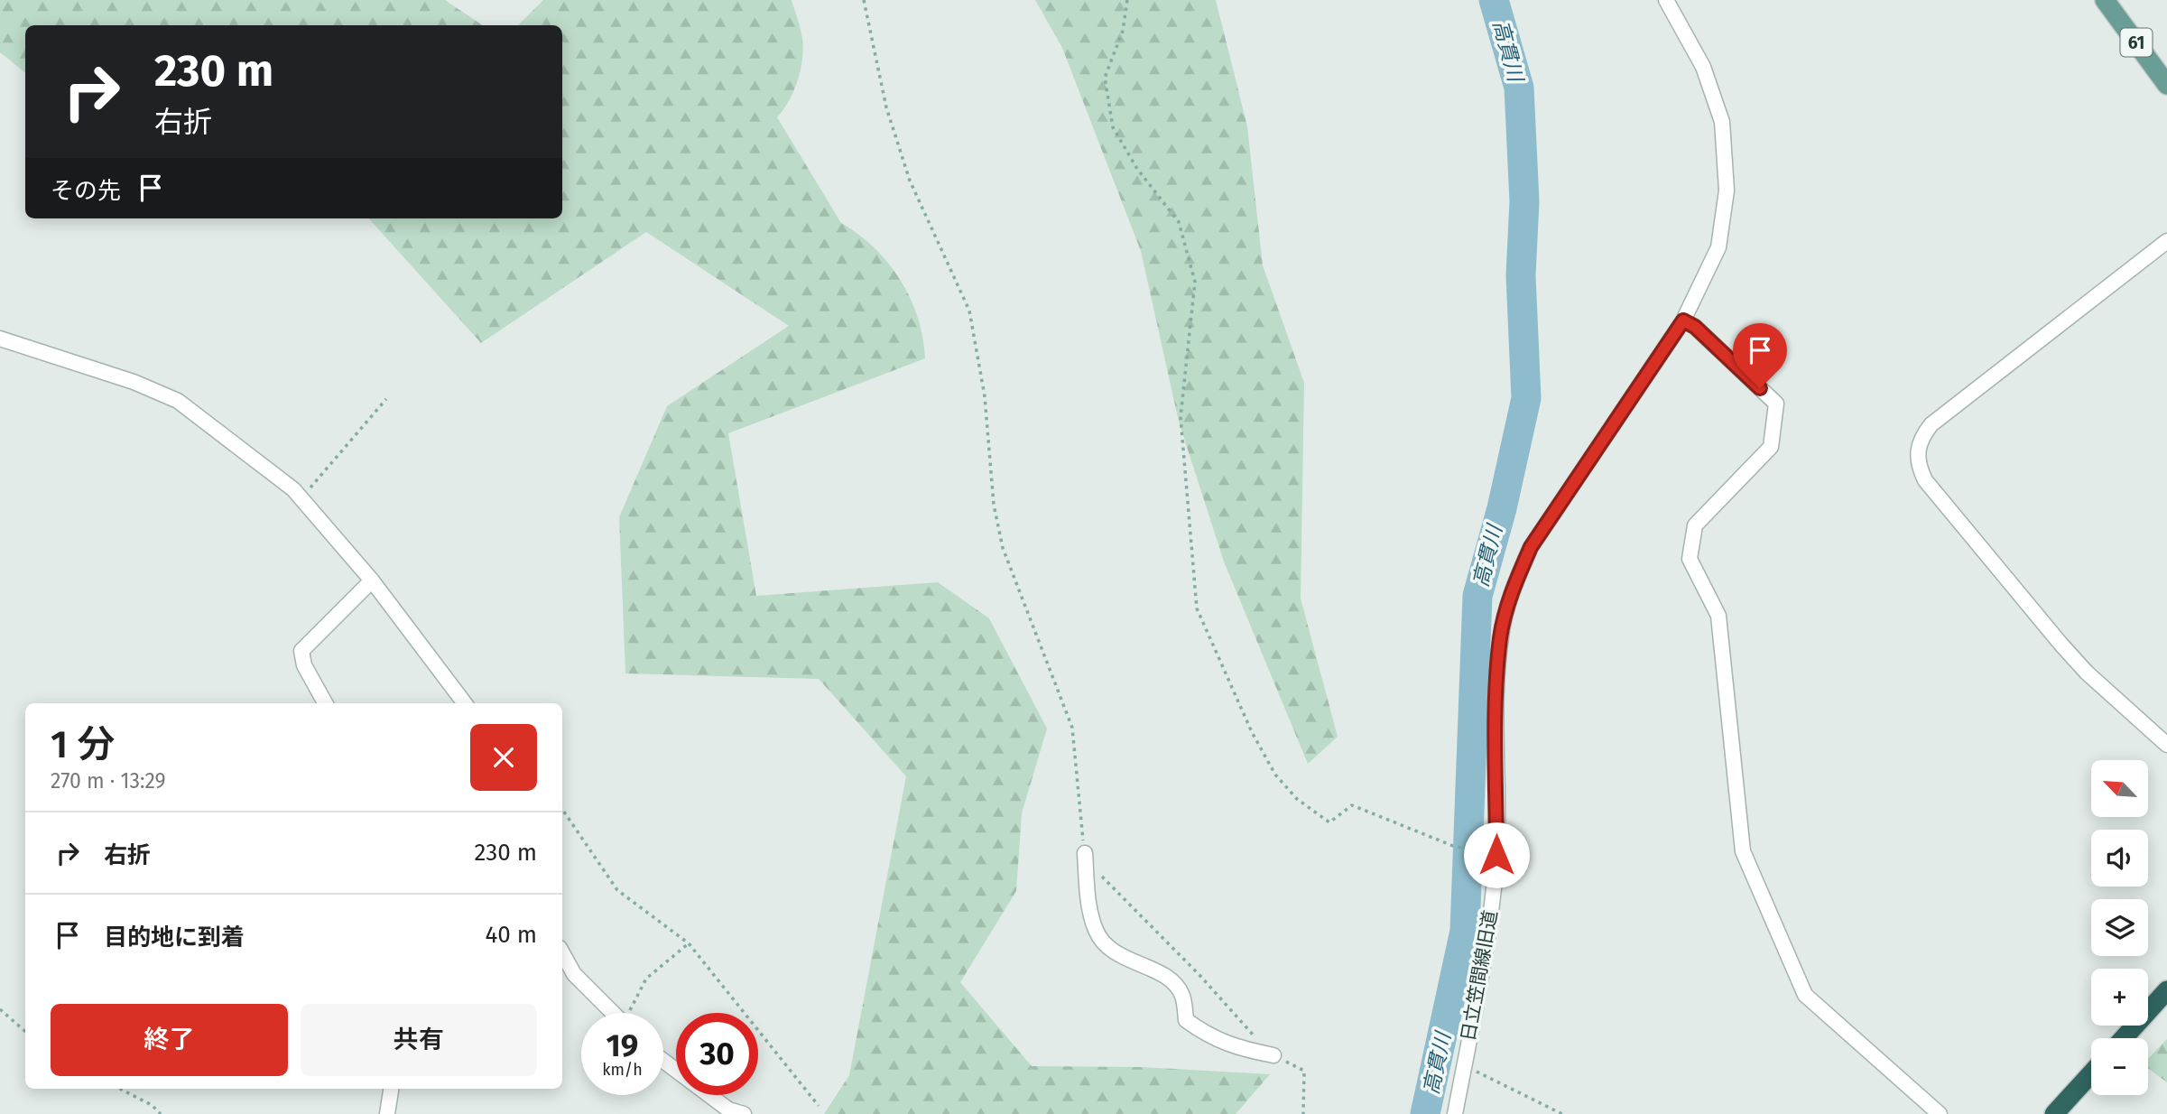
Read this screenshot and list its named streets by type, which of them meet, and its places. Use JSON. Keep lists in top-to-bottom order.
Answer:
{
  "streets": {
    "main road": ["61"],
    "street": ["日立笠間線旧道"]
  },
  "water": ["高貫川"],
  "north": "top left",
  "page": {
    "turn": ["230 m", "右折"],
    "then": "その先",
    "heading": ["1 分", "270 m · 13:29"],
    "map_buttons": ["+", "−"],
    "list": [
      {
        "name": "右折",
        "value": "230 m"
      },
      {
        "name": "目的地に到着",
        "value": "40 m"
      }
    ],
    "buttons": ["終了", "共有"],
    "speed": "19 km/h",
    "limit": "30"
  }
}
